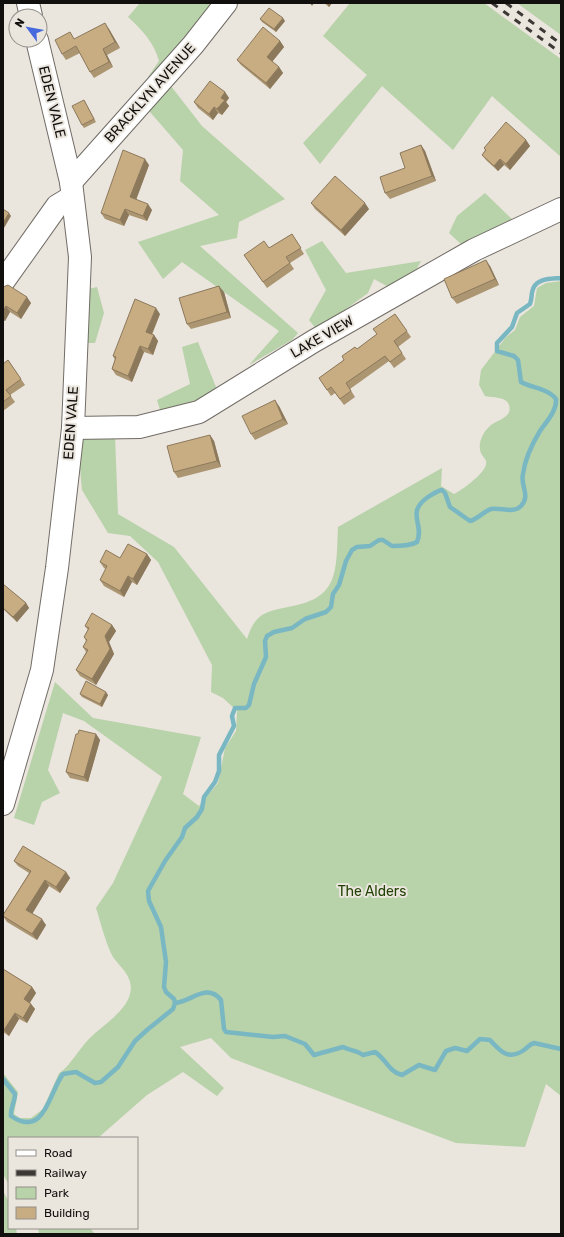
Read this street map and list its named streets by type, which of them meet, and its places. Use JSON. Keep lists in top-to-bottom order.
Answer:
{
  "streets": {
    "street": ["BRACKLYN AVENUE", "EDEN VALE", "LAKE VIEW"]
  },
  "crossings": [
    ["BRACKLYN AVENUE", "EDEN VALE"],
    ["EDEN VALE", "LAKE VIEW"]
  ],
  "parks": ["The Alders"],
  "legend": [
    "Road",
    "Railway",
    "Park",
    "Building"
  ],
  "north": "top left"
}
